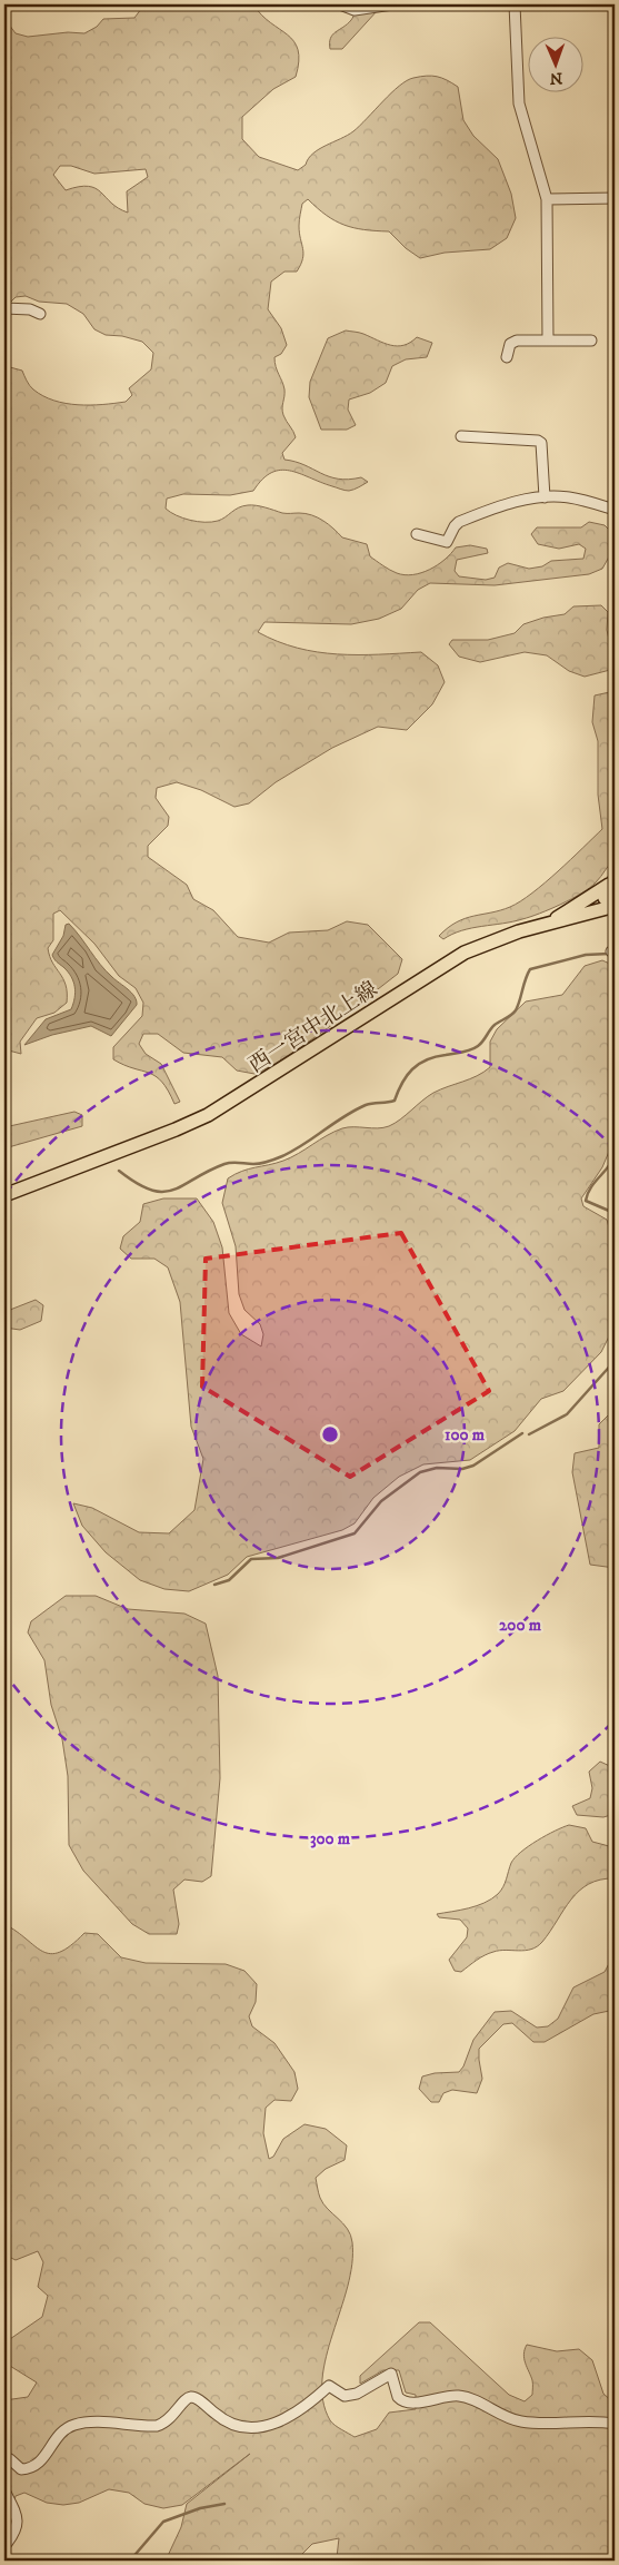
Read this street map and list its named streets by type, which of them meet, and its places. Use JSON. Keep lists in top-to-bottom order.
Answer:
{
  "streets": {
    "main road": ["西一宮中北上線"]
  },
  "north": "bottom",
  "rings": ["100 m", "200 m", "300 m"]
}
